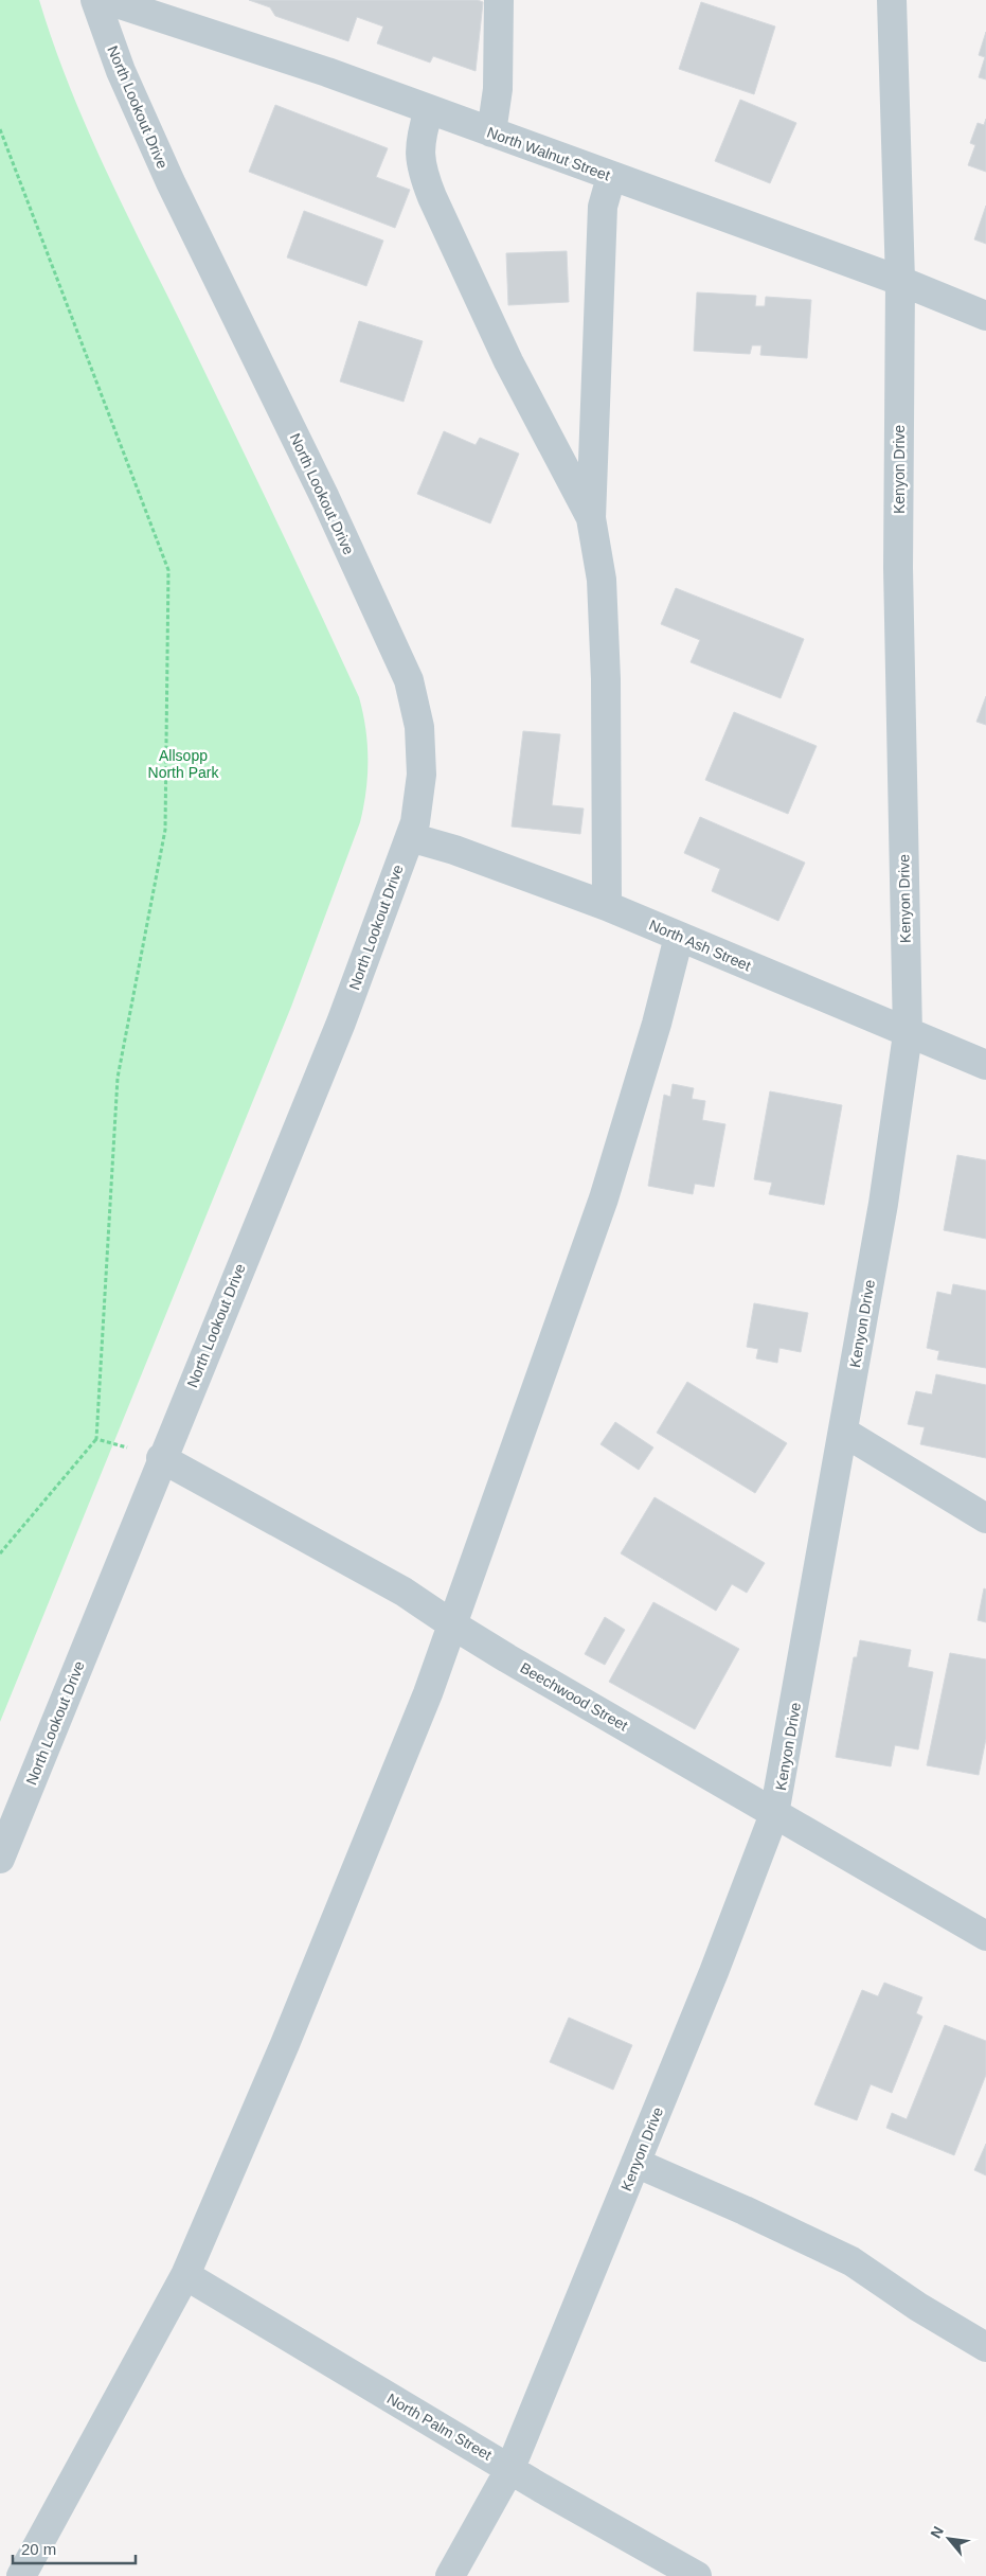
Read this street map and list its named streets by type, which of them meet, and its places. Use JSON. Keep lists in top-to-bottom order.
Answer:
{
  "streets": {
    "street": [
      "North Lookout Drive",
      "North Walnut Street",
      "Kenyon Drive",
      "North Ash Street",
      "Beechwood Street",
      "North Palm Street"
    ]
  },
  "crossings": [
    ["North Lookout Drive", "North Ash Street"],
    ["North Lookout Drive", "Beechwood Street"],
    ["North Walnut Street", "Kenyon Drive"],
    ["Kenyon Drive", "North Ash Street"],
    ["Kenyon Drive", "Beechwood Street"],
    ["Kenyon Drive", "North Palm Street"]
  ],
  "parks": ["Allsopp North Park"],
  "scale_bar": "20 m",
  "north": "top left"
}
